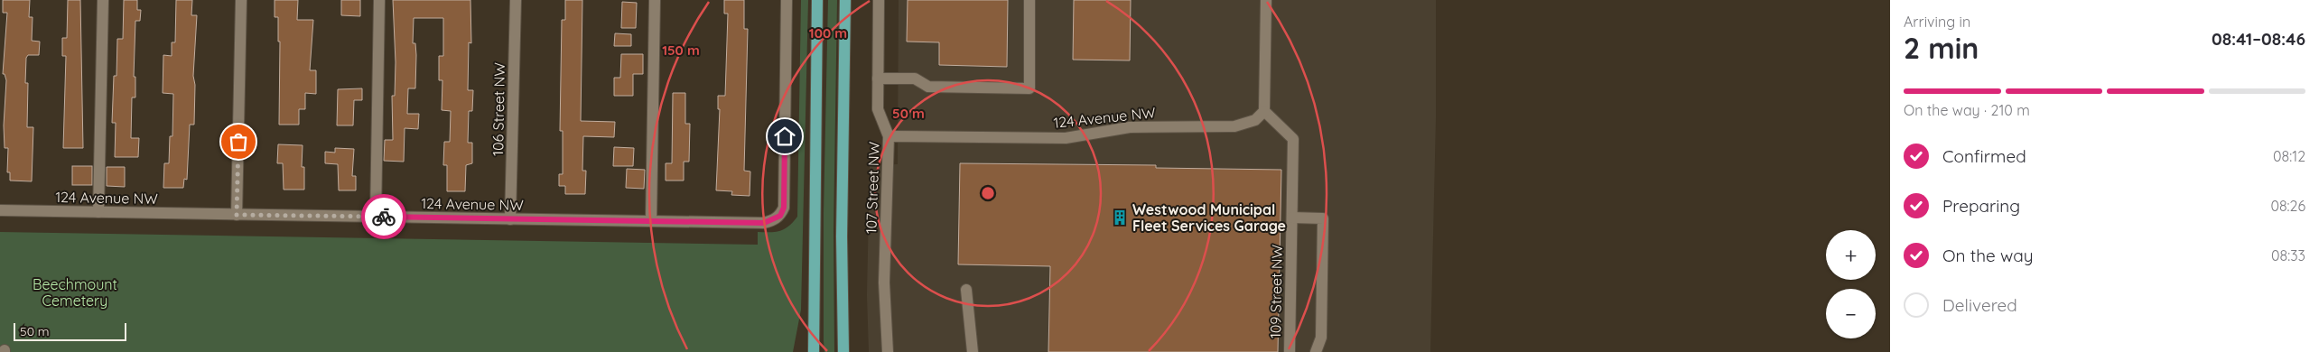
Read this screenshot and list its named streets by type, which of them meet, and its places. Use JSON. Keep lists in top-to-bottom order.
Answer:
{
  "streets": {
    "main road": ["107 Street NW"],
    "street": ["106 Street NW", "124 Avenue NW", "109 Street NW"]
  },
  "crossings": [
    ["106 Street NW", "124 Avenue NW"],
    ["124 Avenue NW", "107 Street NW"],
    ["124 Avenue NW", "109 Street NW"]
  ],
  "parks": ["Beechmount Cemetery"],
  "places": {
    "building": ["Westwood Municipal Fleet Services Garage"]
  },
  "scale_bar": "50 m",
  "page": {
    "heading": ["2 min", "Arriving in", "08:41–08:46"],
    "bar": "On the way · 210 m",
    "list": [
      ["Confirmed", "08:12"],
      ["Preparing", "08:26"],
      ["On the way", "08:33"],
      "Delivered"
    ],
    "map_buttons": ["+", "−"],
    "scale": "50 m"
  },
  "rings": ["100 m", "150 m", "50 m"]
}
